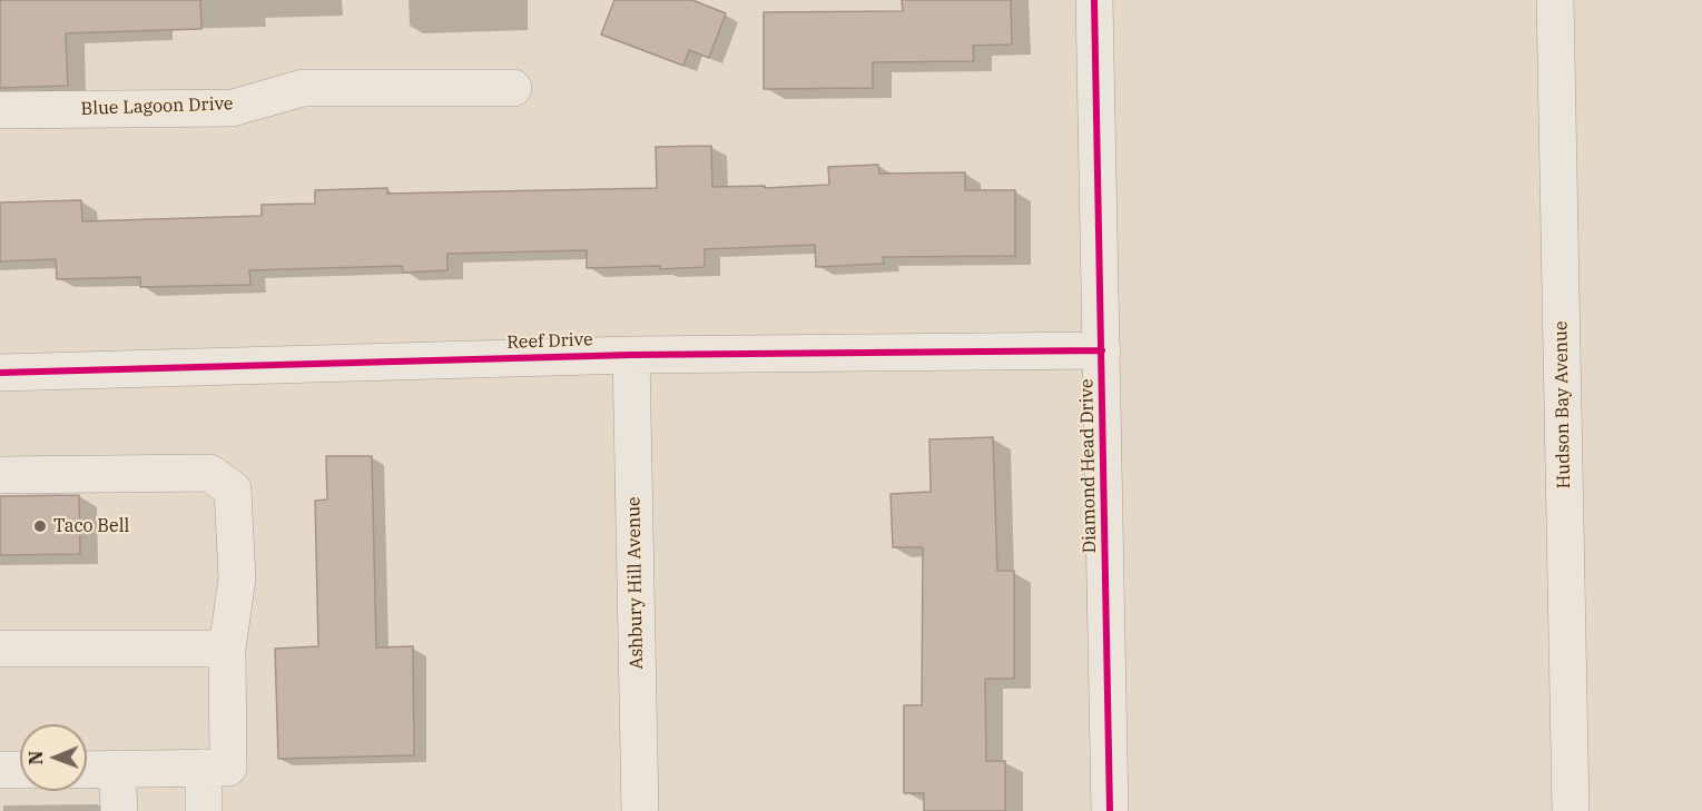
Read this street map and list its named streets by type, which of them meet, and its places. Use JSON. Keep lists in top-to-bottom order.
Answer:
{
  "streets": {
    "street": [
      "Blue Lagoon Drive",
      "Reef Drive",
      "Hudson Bay Avenue",
      "Diamond Head Drive",
      "Ashbury Hill Avenue"
    ]
  },
  "crossings": [
    ["Reef Drive", "Diamond Head Drive"],
    ["Reef Drive", "Ashbury Hill Avenue"]
  ],
  "places": ["Taco Bell"],
  "north": "left"
}
